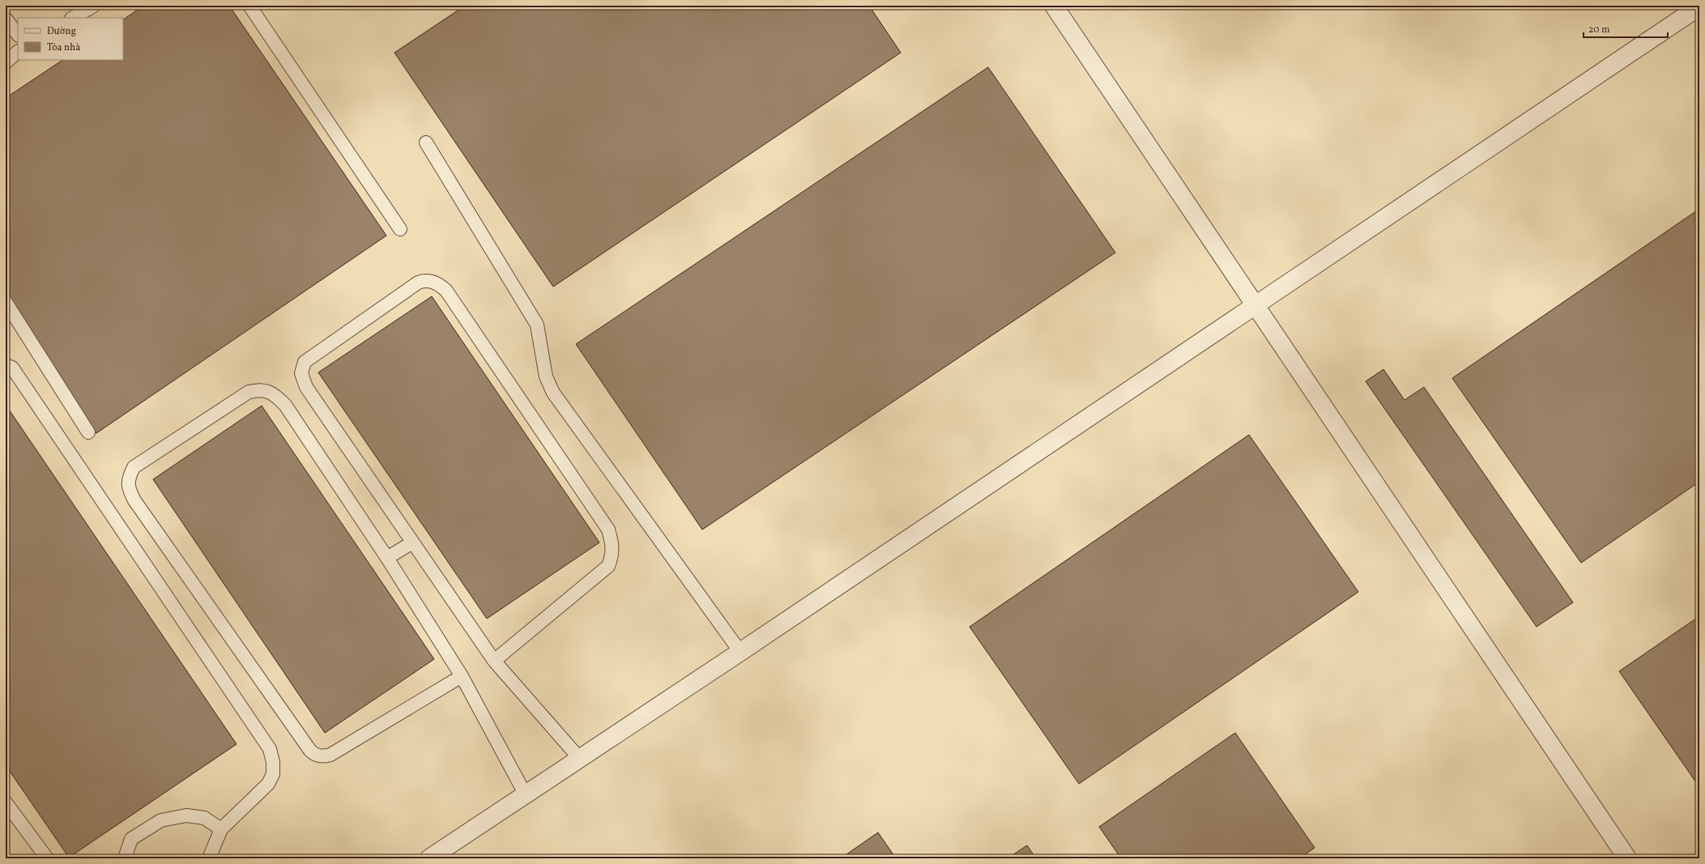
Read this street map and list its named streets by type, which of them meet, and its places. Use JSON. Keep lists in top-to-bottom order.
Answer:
{
  "legend": ["Đường", "Tòa nhà"],
  "scale_bar": "20 m"
}
